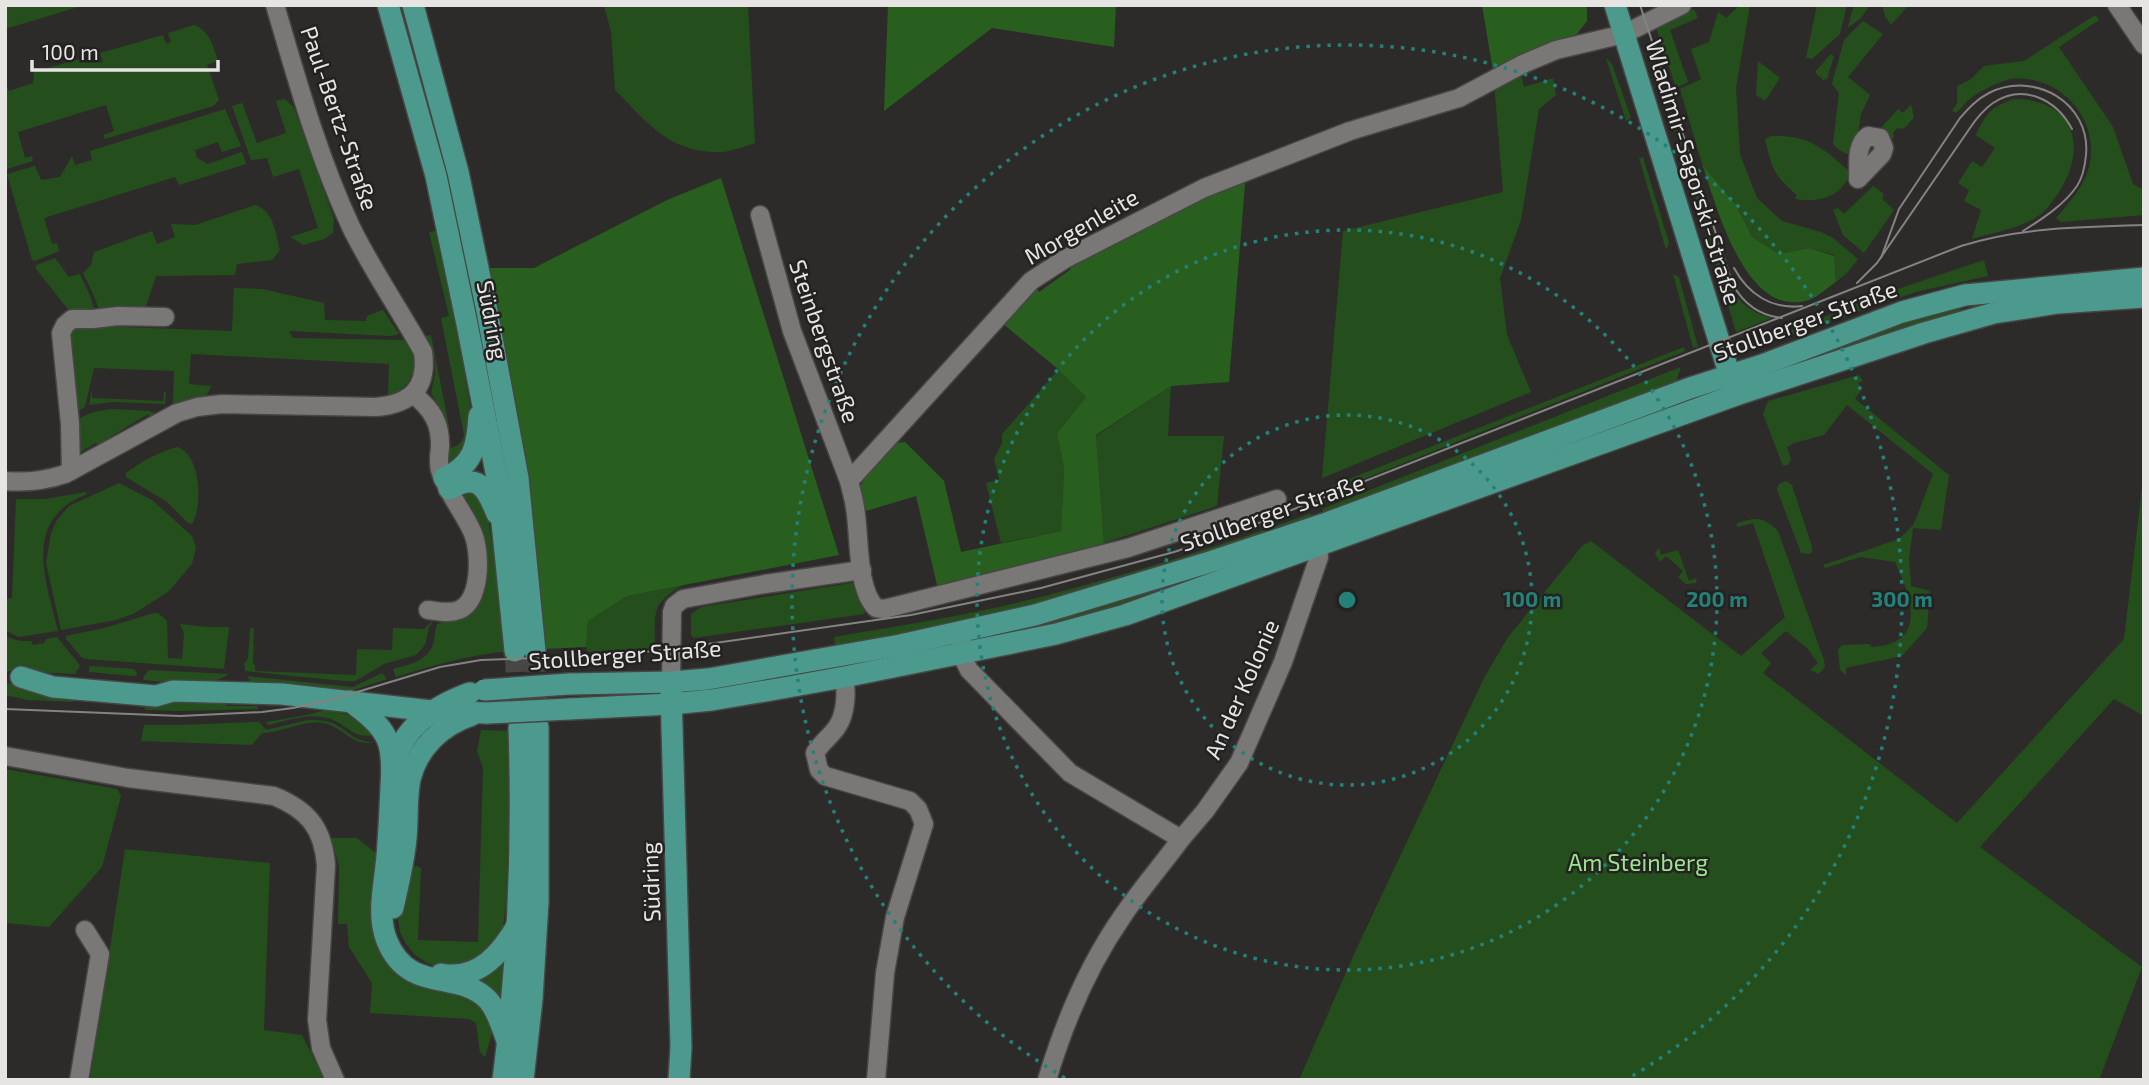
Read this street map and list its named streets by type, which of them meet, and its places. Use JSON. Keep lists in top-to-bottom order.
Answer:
{
  "streets": {
    "main road": ["Wladimir-Sagorski-Straße", "Südring", "Stollberger Straße"],
    "street": [
      "Paul-Bertz-Straße",
      "Morgenleite",
      "Steinbergstraße",
      "An der Kolonie"
    ]
  },
  "crossings": [
    ["Wladimir-Sagorski-Straße", "Morgenleite"],
    ["Wladimir-Sagorski-Straße", "Stollberger Straße"],
    ["Morgenleite", "Steinbergstraße"],
    ["Südring", "Stollberger Straße"],
    ["Stollberger Straße", "An der Kolonie"]
  ],
  "parks": ["Am Steinberg"],
  "scale_bar": "100 m",
  "rings": ["100 m", "200 m", "300 m"]
}
